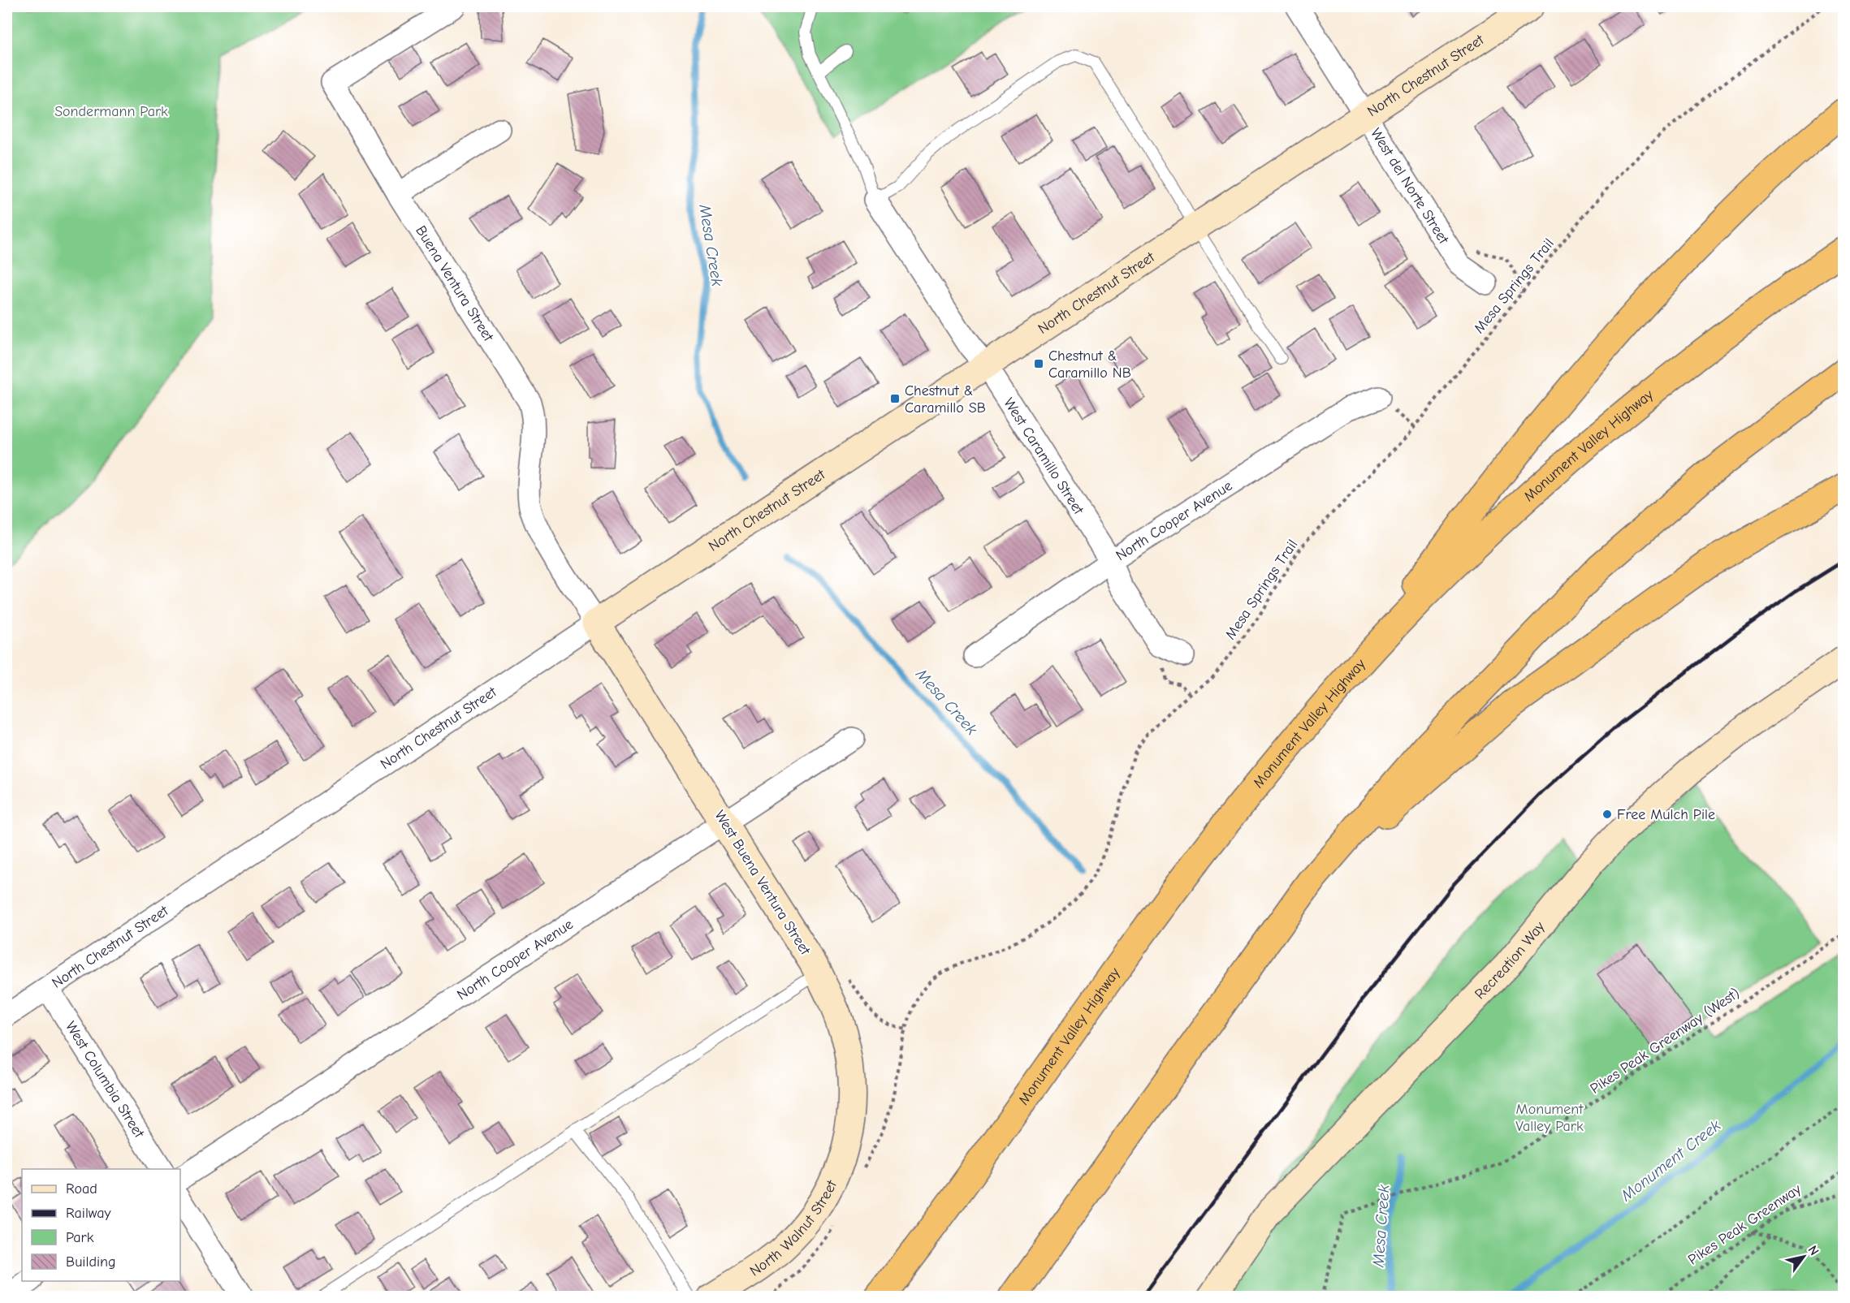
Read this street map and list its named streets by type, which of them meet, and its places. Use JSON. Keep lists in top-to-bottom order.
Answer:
{
  "streets": {
    "highway": ["Monument Valley Highway"],
    "main road": [
      "North Chestnut Street",
      "West Buena Ventura Street",
      "Recreation Way",
      "North Walnut Street"
    ],
    "street": [
      "West del Norte Street",
      "Buena Ventura Street",
      "West Caramillo Street",
      "North Cooper Avenue",
      "West Columbia Street"
    ],
    "path": ["Mesa Springs Trail", "Pikes Peak Greenway (West)", "Pikes Peak Greenway"]
  },
  "crossings": [
    ["North Chestnut Street", "West del Norte Street"],
    ["North Chestnut Street", "Buena Ventura Street"],
    ["North Chestnut Street", "West Caramillo Street"],
    ["North Chestnut Street", "West Buena Ventura Street"],
    ["North Chestnut Street", "West Columbia Street"],
    ["Buena Ventura Street", "West Buena Ventura Street"],
    ["Mesa Springs Trail", "West Buena Ventura Street"],
    ["Mesa Springs Trail", "North Walnut Street"],
    ["West Caramillo Street", "North Cooper Avenue"],
    ["North Cooper Avenue", "West Buena Ventura Street"],
    ["West Buena Ventura Street", "North Walnut Street"]
  ],
  "water": ["Mesa Creek", "Monument Creek"],
  "parks": ["Sondermann Park", "Monument Valley Park"],
  "places": {
    "transit": ["Chestnut & Caramillo NB", "Chestnut & Caramillo SB"],
    "other": ["Free Mulch Pile"]
  },
  "legend": [
    "Road",
    "Railway",
    "Park",
    "Building"
  ],
  "north": "top right"
}
